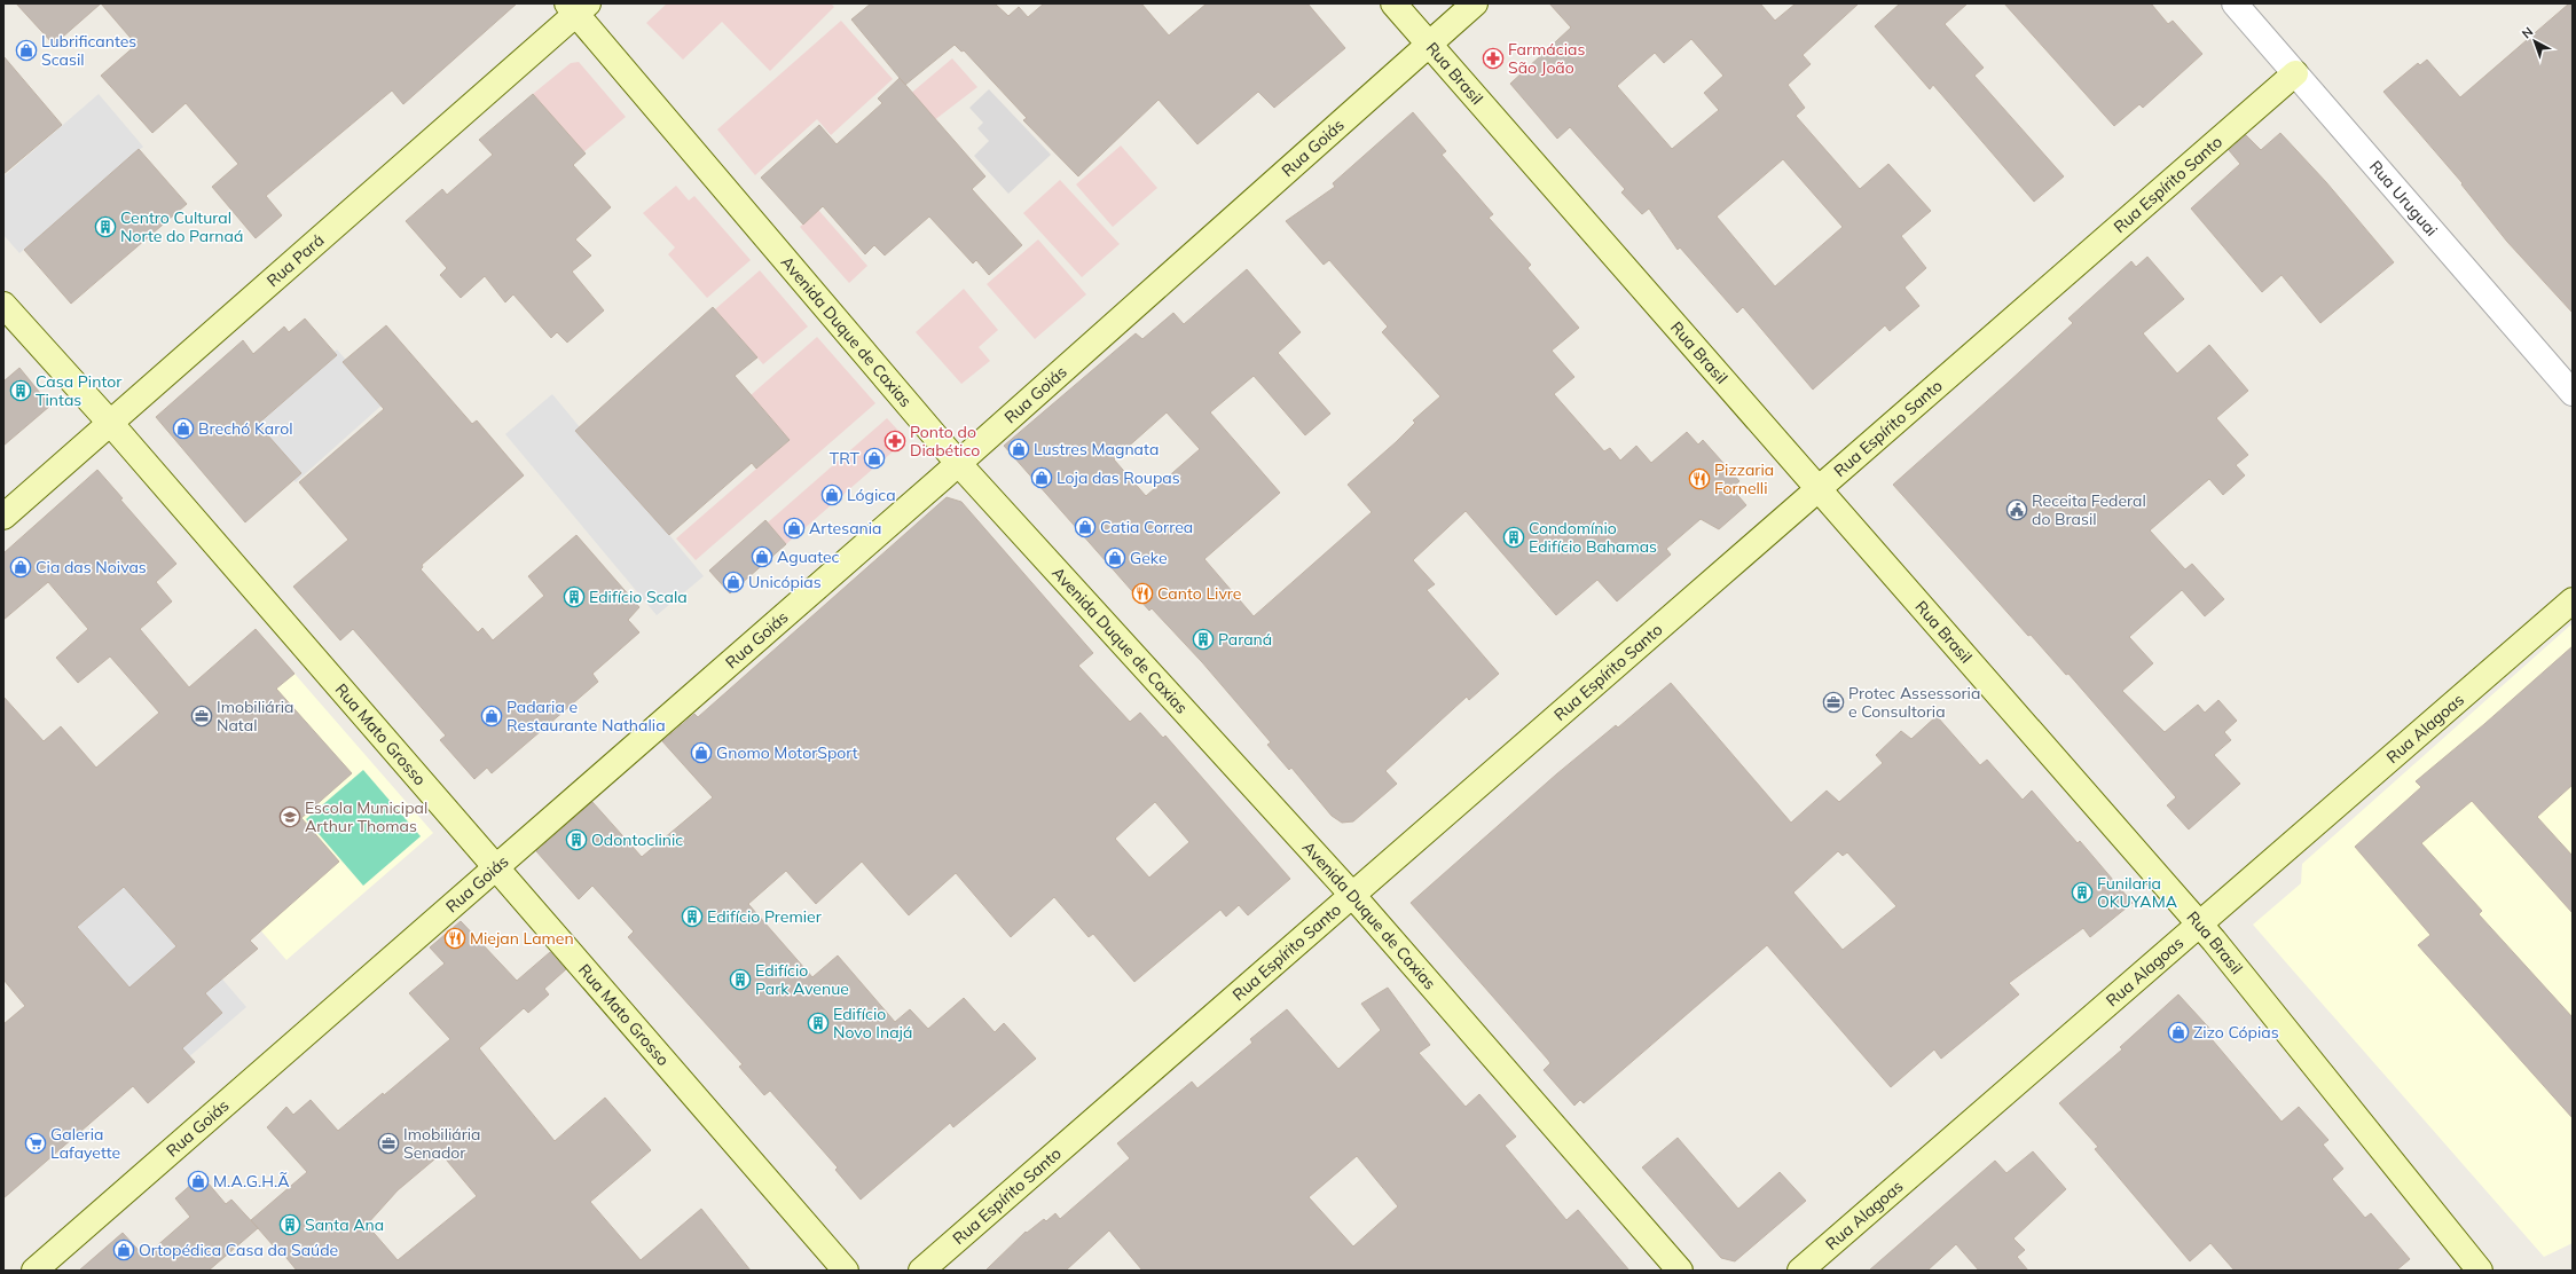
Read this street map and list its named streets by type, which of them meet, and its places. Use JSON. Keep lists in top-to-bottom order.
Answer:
{
  "streets": {
    "street": [
      "Rua Brasil",
      "Rua Goiás",
      "Rua Espírito Santo",
      "Rua Uruguai",
      "Rua Pará",
      "Avenida Duque de Caxias",
      "Rua Alagoas",
      "Rua Mato Grosso"
    ]
  },
  "crossings": [
    ["Rua Brasil", "Rua Goiás"],
    ["Rua Brasil", "Rua Espírito Santo"],
    ["Rua Brasil", "Rua Alagoas"],
    ["Rua Goiás", "Avenida Duque de Caxias"],
    ["Rua Goiás", "Rua Mato Grosso"],
    ["Rua Espírito Santo", "Rua Uruguai"],
    ["Rua Espírito Santo", "Avenida Duque de Caxias"],
    ["Rua Pará", "Avenida Duque de Caxias"],
    ["Rua Pará", "Rua Mato Grosso"]
  ],
  "places": {
    "shop": [
      "Lubrificantes Scasil",
      "Brechó Karol",
      "Lustres Magnata",
      "TRT",
      "Loja das Roupas",
      "Lógica",
      "Catia Correa",
      "Artesania",
      "Aguatec",
      "Geke",
      "Cia das Noivas",
      "Unicópias",
      "Padaria e Restaurante Nathalia",
      "Gnomo MotorSport",
      "Zizo Cópias",
      "M.A.G.H.Ã",
      "Ortopédica Casa da Saúde"
    ],
    "pharmacy": ["Farmácias São João", "Ponto do Diabético"],
    "building": [
      "Centro Cultural Norte do Parnaá",
      "Casa Pintor Tintas",
      "Condomínio Edifício Bahamas",
      "Edifício Scala",
      "Paraná",
      "Odontoclinic",
      "Funilaria OKUYAMA",
      "Edifício Premier",
      "Edifício Park Avenue",
      "Edifício Novo Inajá",
      "Santa Ana"
    ],
    "restaurant": ["Pizzaria Fornelli", "Canto Livre", "Miejan Lamen"],
    "public building": ["Receita Federal do Brasil"],
    "office": ["Protec Assessoria e Consultoria", "Imobiliária Natal", "Imobiliária Senador"],
    "school or university": ["Escola Municipal Arthur Thomas"],
    "supermarket": ["Galeria Lafayette"]
  },
  "north": "top left"
}
